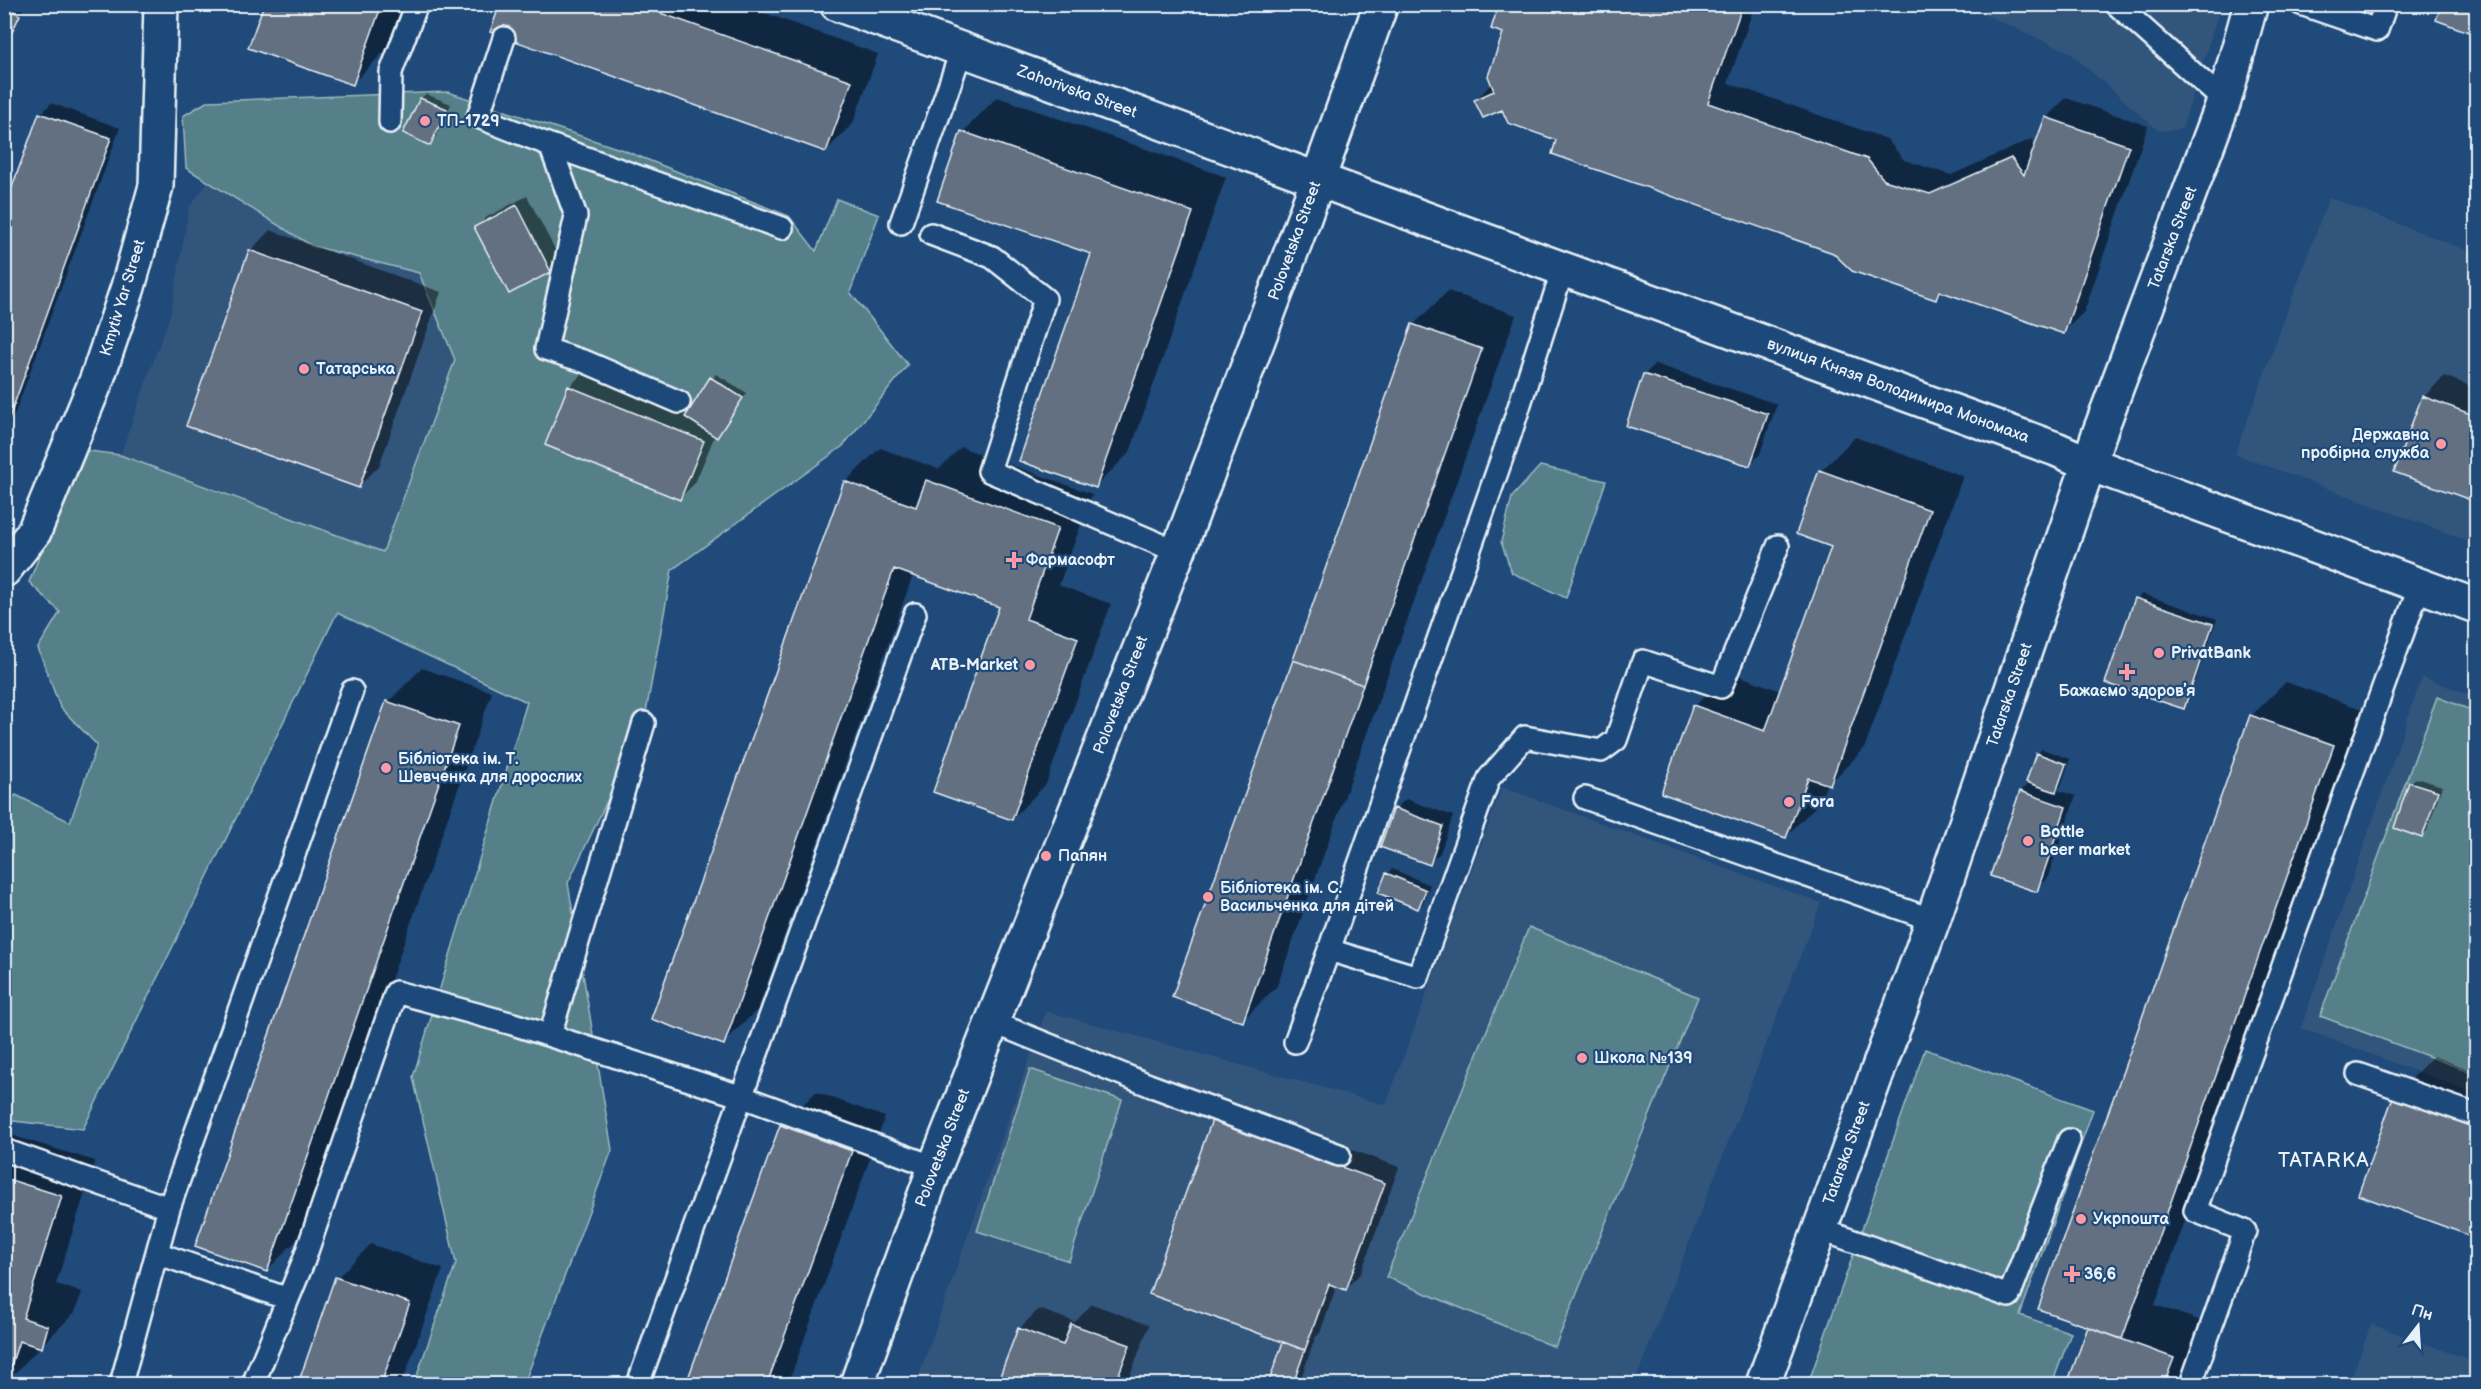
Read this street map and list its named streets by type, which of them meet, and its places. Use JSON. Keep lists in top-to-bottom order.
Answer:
{
  "streets": {
    "street": [
      "Zahorivska Street",
      "Tatarska Street",
      "Polovetska Street",
      "Kmytiv Yar Street",
      "вулиця Князя Володимира Мономаха"
    ]
  },
  "crossings": [
    ["Zahorivska Street", "Polovetska Street"],
    ["Zahorivska Street", "вулиця Князя Володимира Мономаха"],
    ["Tatarska Street", "вулиця Князя Володимира Мономаха"],
    ["Polovetska Street", "вулиця Князя Володимира Мономаха"]
  ],
  "districts": ["TATARKA"],
  "places": {
    "other": [
      "ТП-1729",
      "Татарська",
      "Державна пробірна служба",
      "PrivatBank",
      "ATB-Market",
      "Бібліотека ім. Т. Шевченка для дорослих",
      "Fora",
      "Bottle beer market",
      "Папян",
      "Бібліотека ім. С. Васильченка для дітей",
      "Школа №139",
      "Укрпошта"
    ],
    "health": ["Фармасофт", "Бажаємо здоровʼя", "36,6"]
  },
  "north": "top"
}
